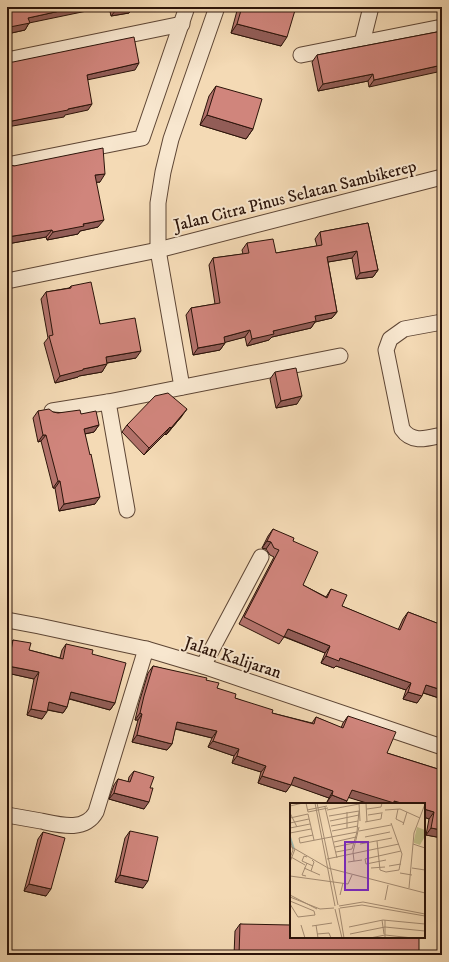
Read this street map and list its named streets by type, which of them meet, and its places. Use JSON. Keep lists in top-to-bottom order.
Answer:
{
  "streets": {
    "street": ["Jalan Citra Pinus Selatan Sambikerep", "Jalan Kalijaran"]
  }
}
